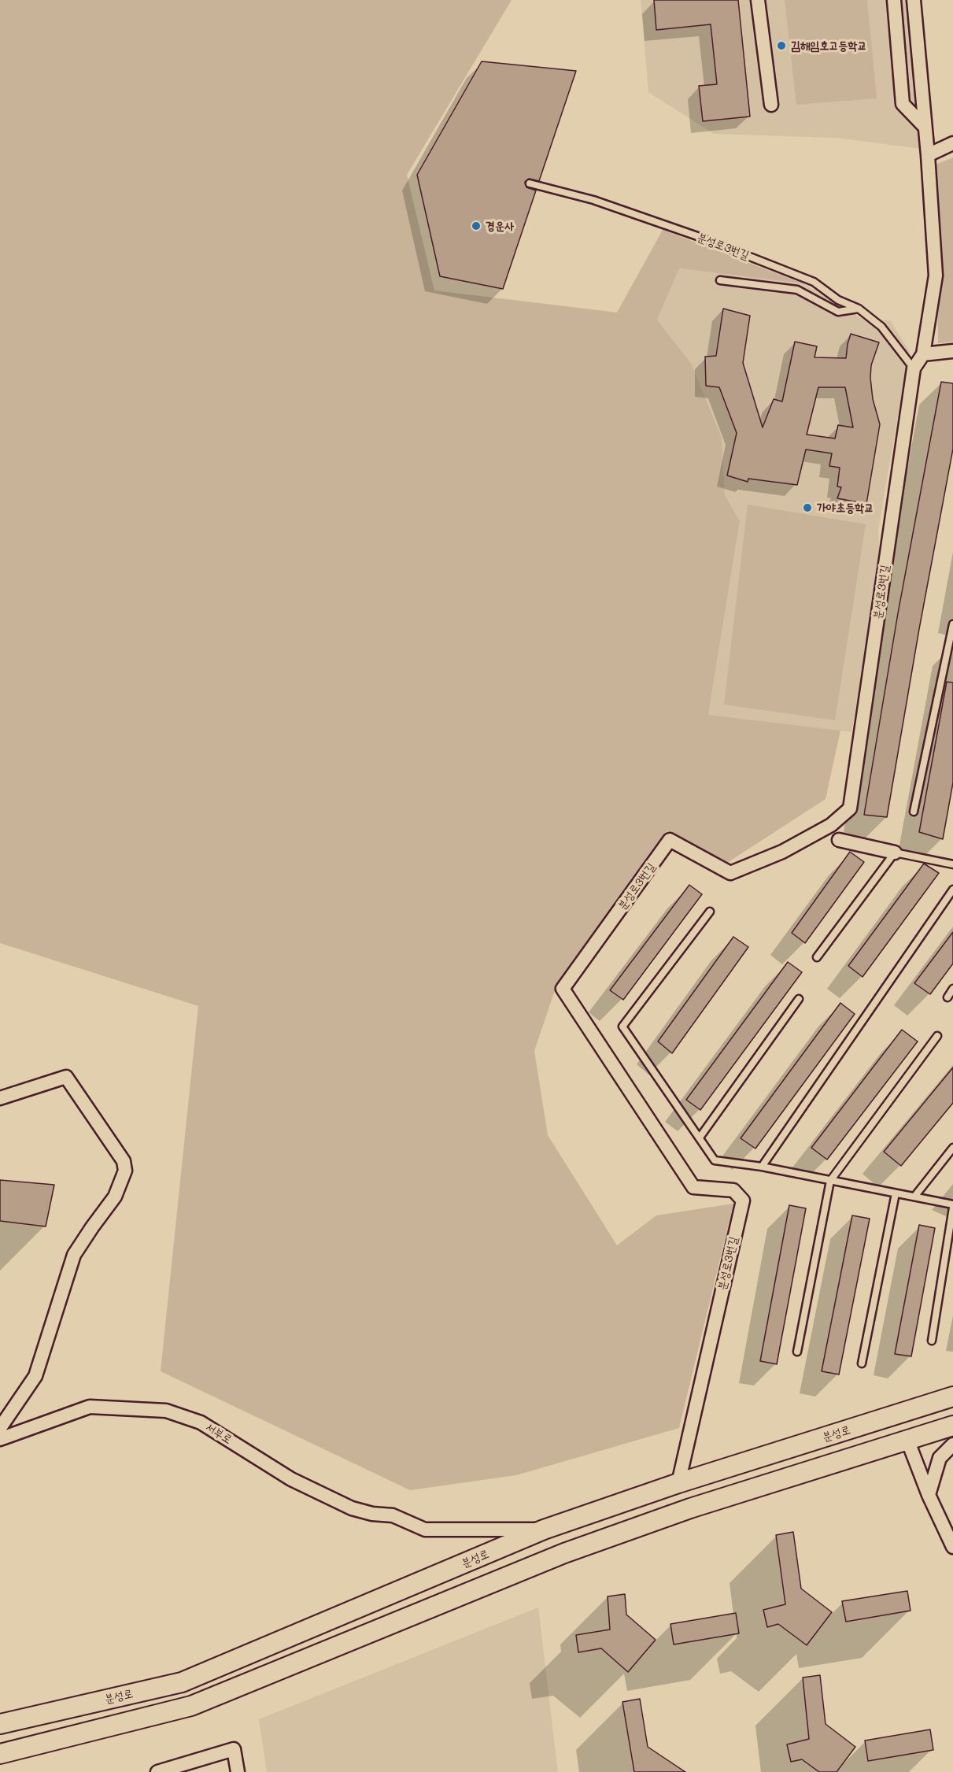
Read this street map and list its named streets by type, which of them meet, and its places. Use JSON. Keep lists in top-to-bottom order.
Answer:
{
  "streets": {
    "main road": ["분성로"],
    "street": ["분성로3번길", "서부로"]
  },
  "crossings": [
    ["분성로3번길", "분성로"],
    ["서부로", "분성로"]
  ],
  "places": ["김해임호고등학교", "경운사", "가야초등학교"]
}
